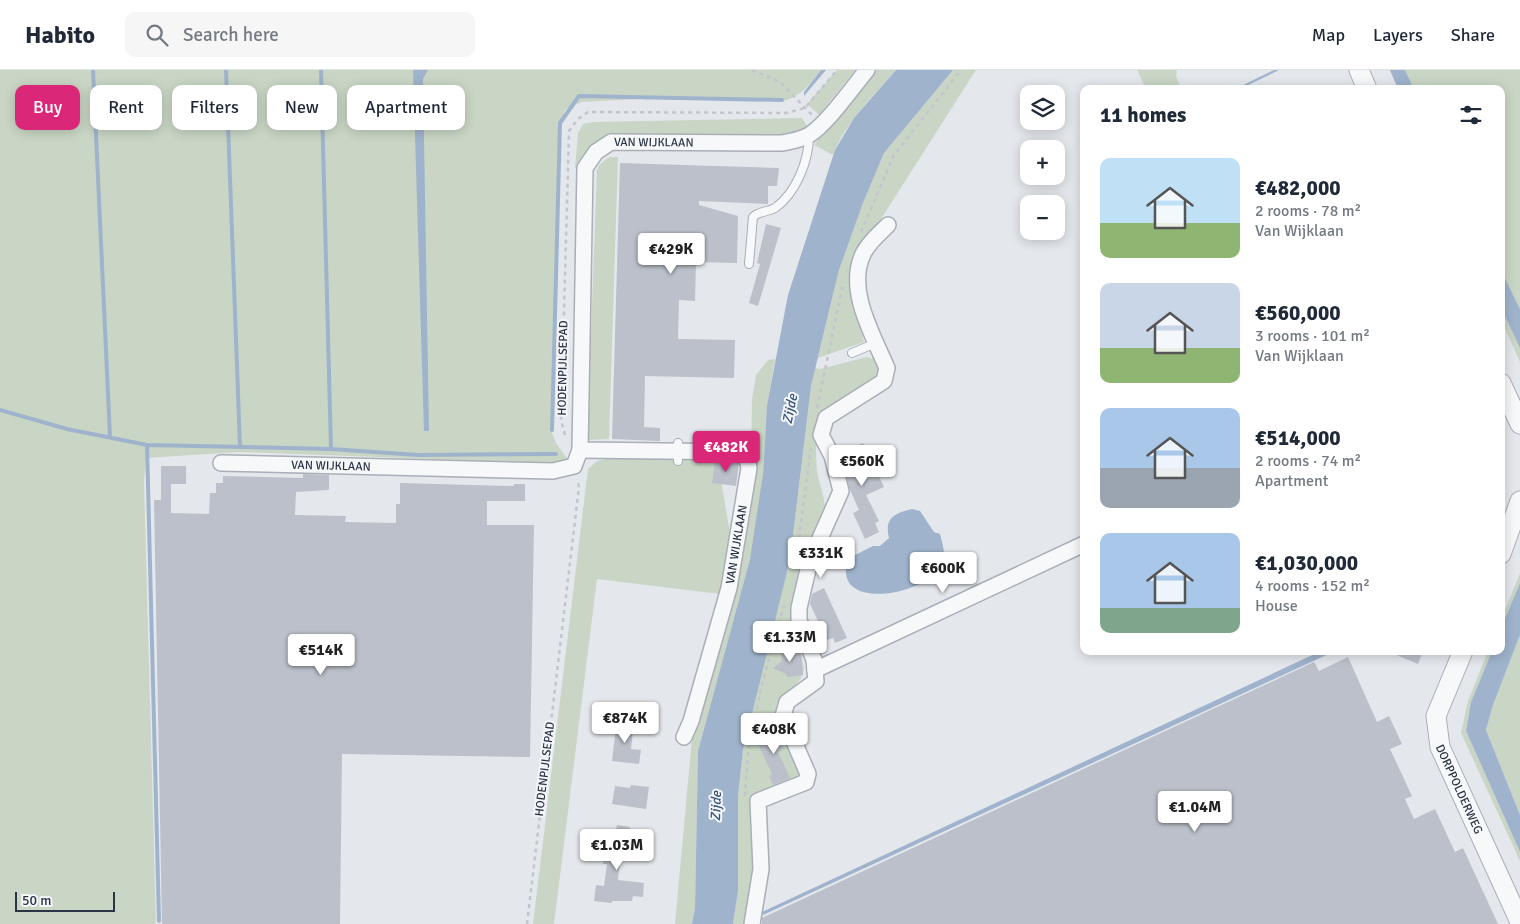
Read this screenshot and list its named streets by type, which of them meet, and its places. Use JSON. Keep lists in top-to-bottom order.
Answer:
{
  "streets": {
    "street": ["VAN WIJKLAAN", "DORPPOLDERWEG"],
    "path": ["HODENPIJLSEPAD"]
  },
  "crossings": [
    ["VAN WIJKLAAN", "HODENPIJLSEPAD"]
  ],
  "water": ["Zijde"],
  "scale_bar": "50 m",
  "page": {
    "header": "Habito",
    "search": "Search here",
    "nav": ["Map", "Layers", "Share"],
    "map_buttons": ["+", "−"],
    "chip": [
      "Buy",
      "Rent",
      "Filters",
      "New",
      "Apartment"
    ],
    "heading": "11 homes",
    "list": [
      {
        "name": "€482,000",
        "note": "2 rooms · 78 m² · Van Wijklaan"
      },
      {
        "name": "€560,000",
        "note": "3 rooms · 101 m² · Van Wijklaan"
      },
      {
        "name": "€514,000",
        "note": "2 rooms · 74 m² · Apartment"
      },
      {
        "name": "€1,030,000",
        "note": "4 rooms · 152 m² · House"
      }
    ],
    "price": [
      "€429K",
      "€482K",
      "€560K",
      "€331K",
      "€600K",
      "€1.33M",
      "€514K",
      "€874K",
      "€408K",
      "€1.04M",
      "€1.03M"
    ],
    "scale": "50 m"
  }
}
